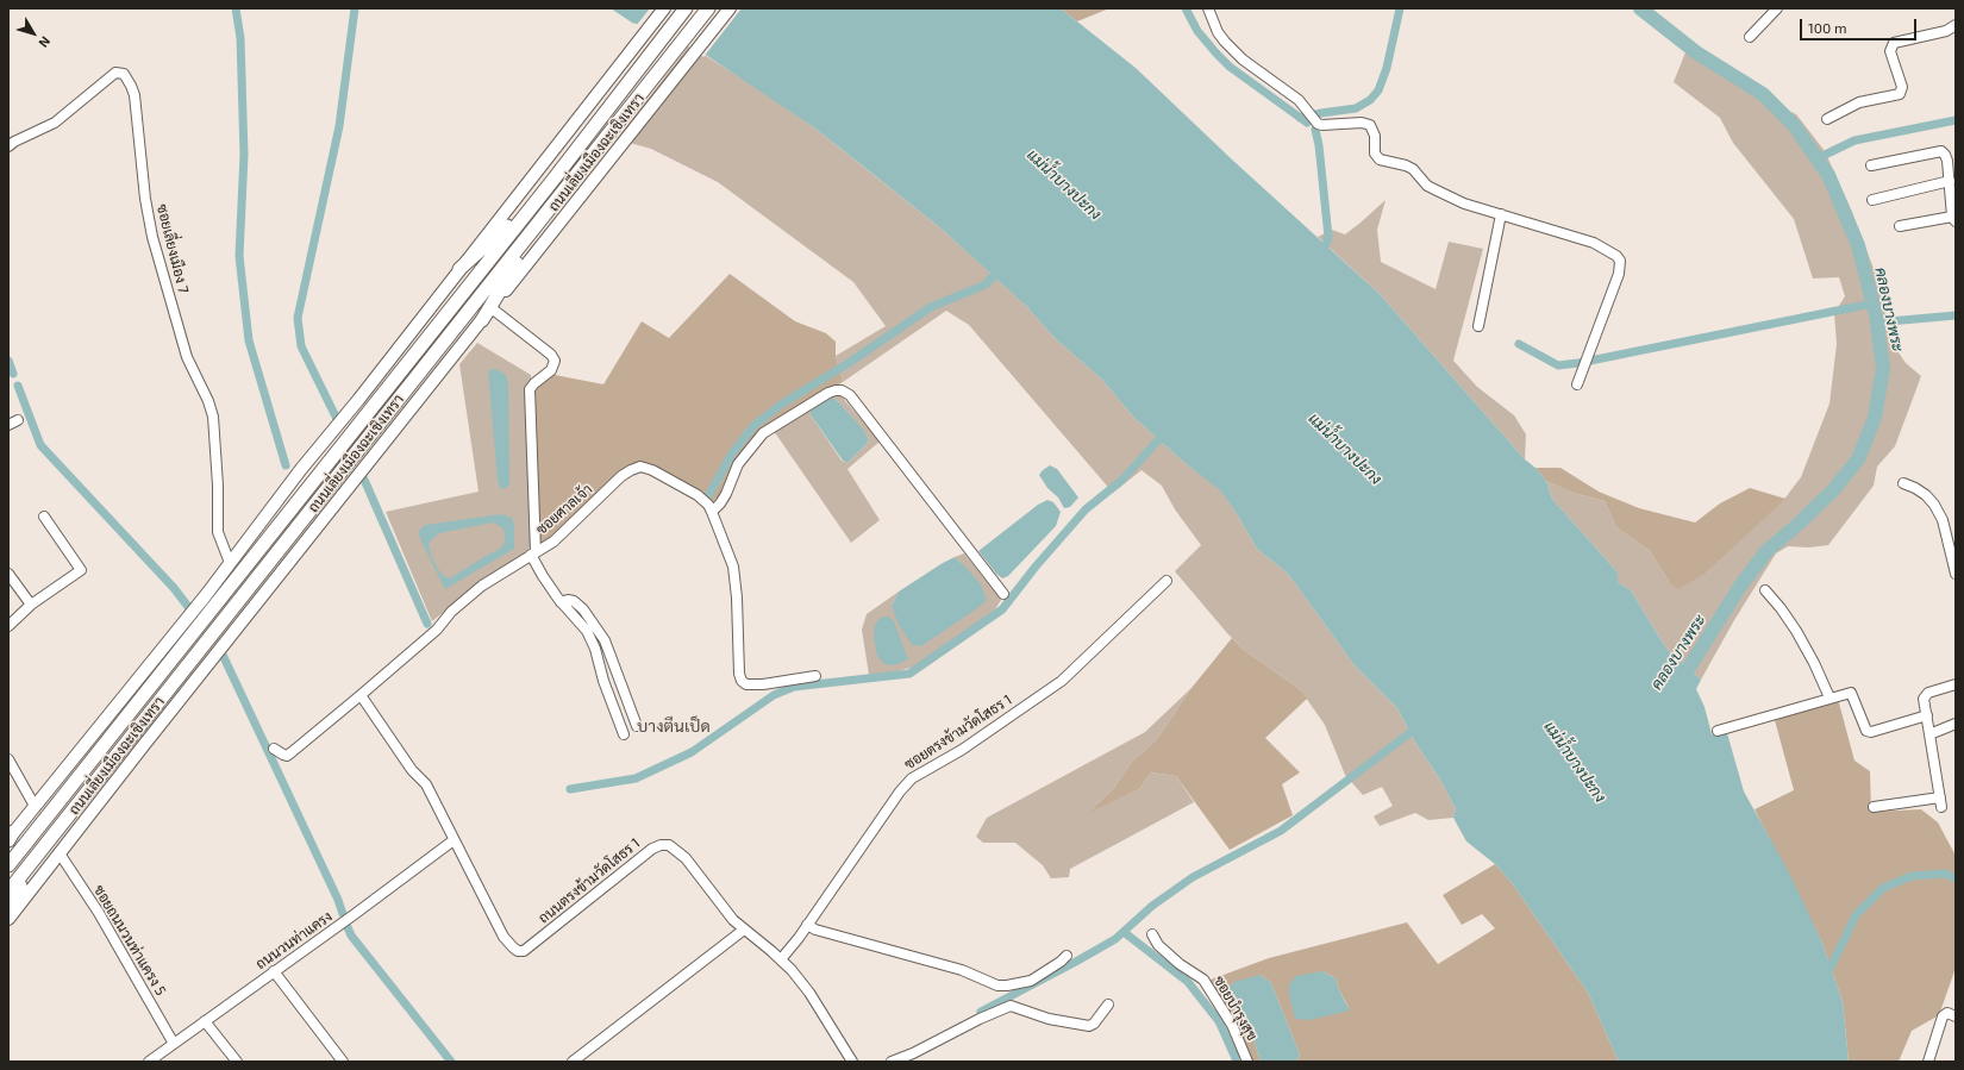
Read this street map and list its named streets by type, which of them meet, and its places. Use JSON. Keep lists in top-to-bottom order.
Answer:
{
  "streets": {
    "highway": ["ถนนเลี่ยงเมืองฉะเชิงเทรา"],
    "street": [
      "ซอยเลี่ยงเมือง 7",
      "ซอยศาลเจ้า",
      "ซอยตรงข้ามวัดโสธร 1",
      "ถนนตรงข้ามวัดโสธร 1",
      "ซอยถนนวนท่าแครง 5",
      "ถนนวนท่าแครง",
      "ซอยบำรุงสุข"
    ]
  },
  "crossings": [
    ["ถนนเลี่ยงเมืองฉะเชิงเทรา", "ซอยถนนวนท่าแครง 5"],
    ["ซอยตรงข้ามวัดโสธร 1", "ถนนตรงข้ามวัดโสธร 1"],
    ["ถนนตรงข้ามวัดโสธร 1", "ถนนวนท่าแครง"],
    ["ซอยถนนวนท่าแครง 5", "ถนนวนท่าแครง"]
  ],
  "districts": ["บางตีนเป็ด"],
  "water": ["แม่น้ำบางปะกง", "คลองบางพระ"],
  "scale_bar": "100 m",
  "north": "bottom right"
}
